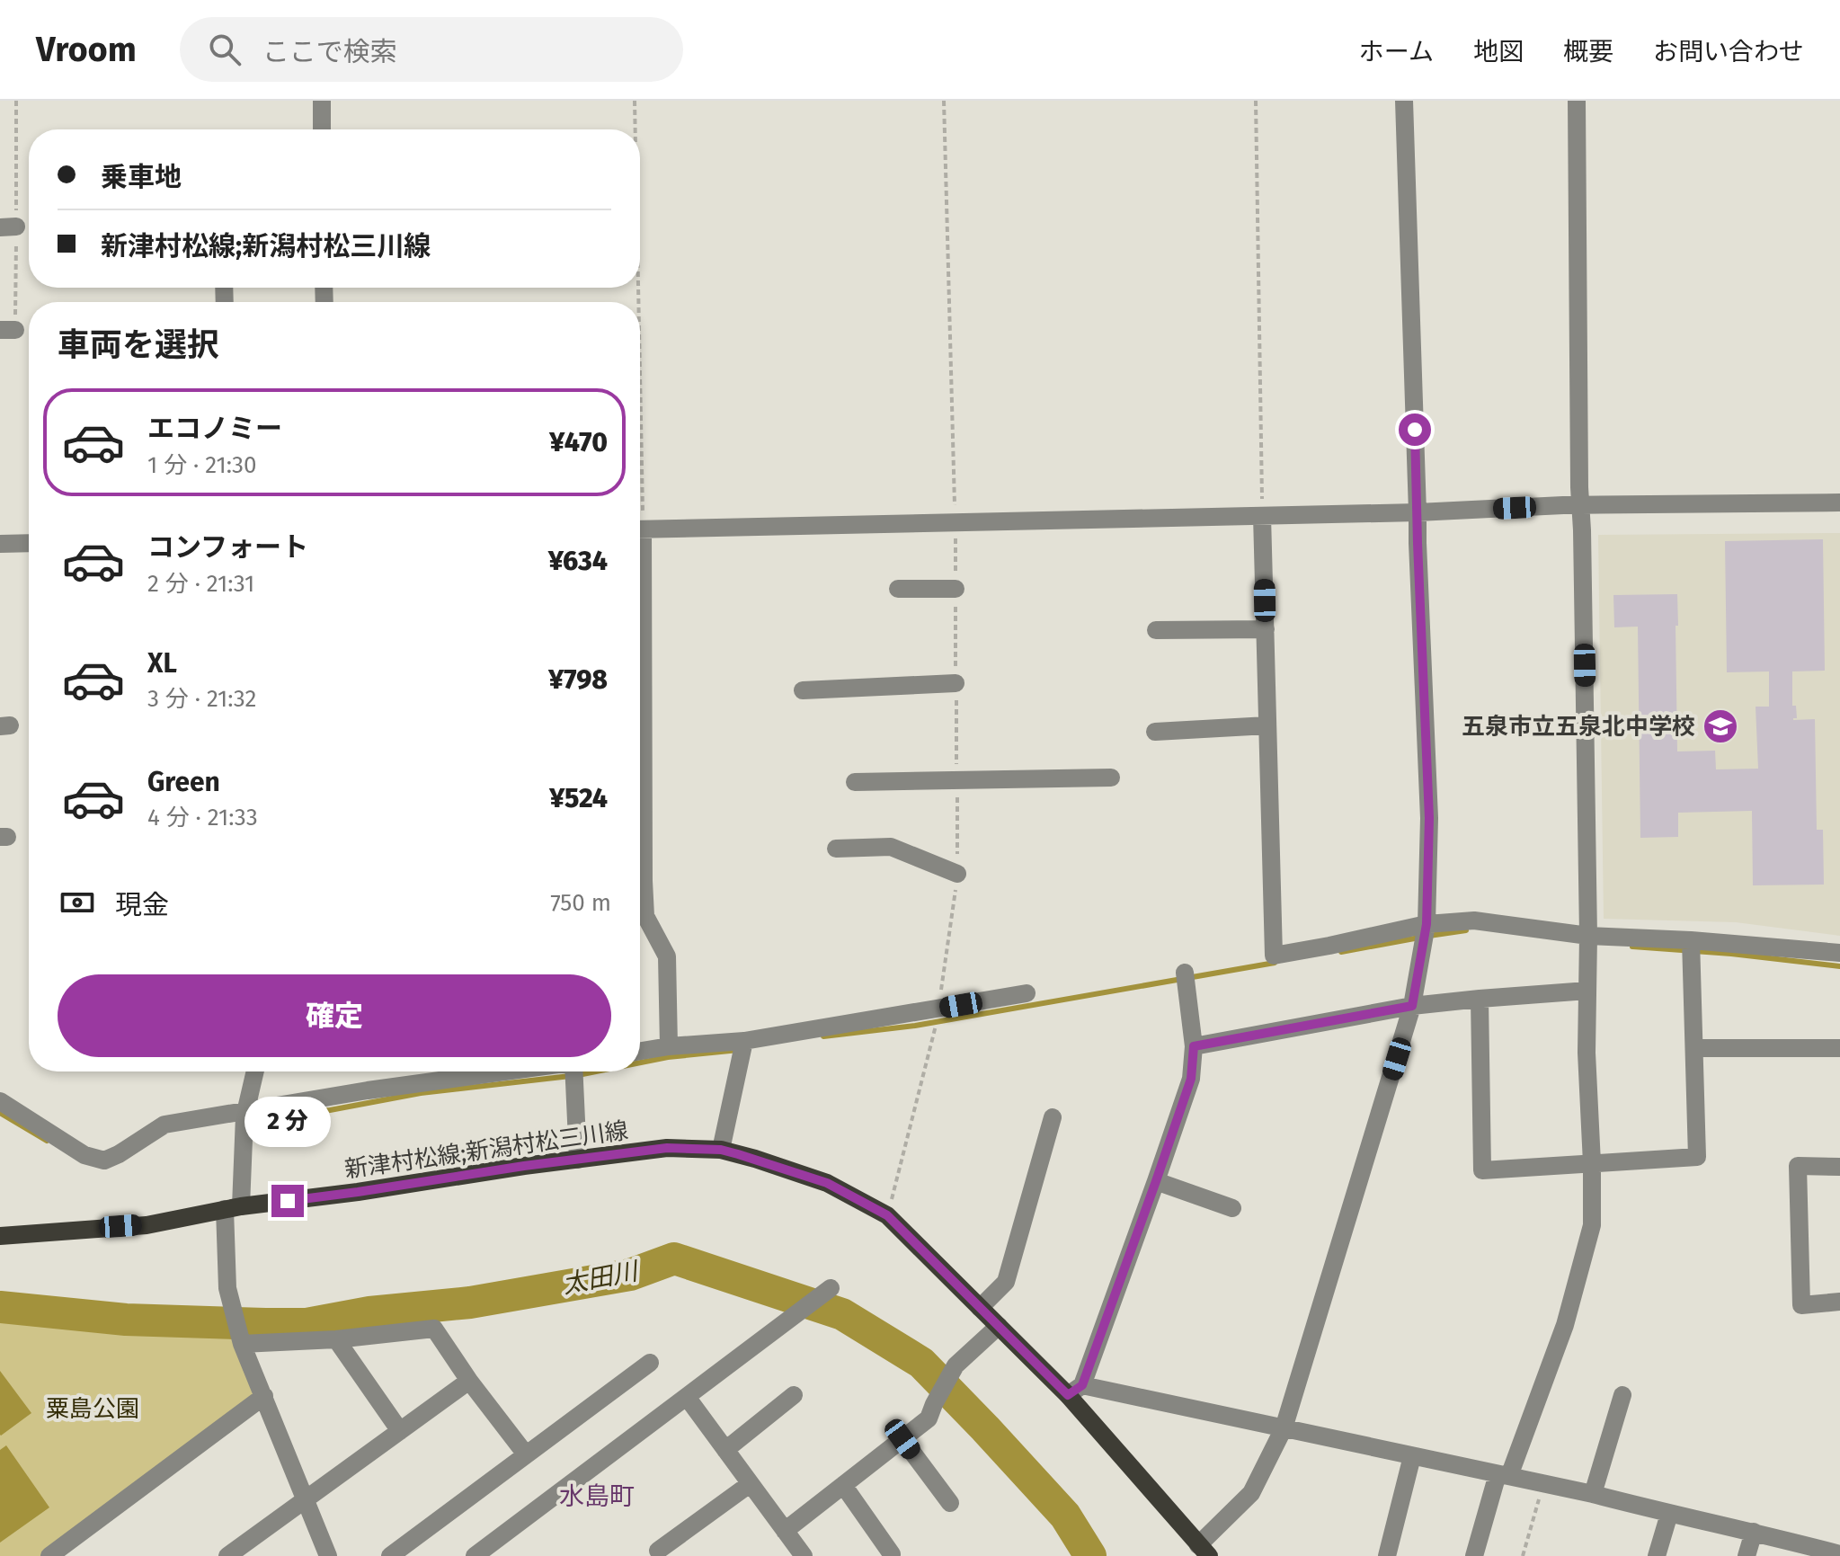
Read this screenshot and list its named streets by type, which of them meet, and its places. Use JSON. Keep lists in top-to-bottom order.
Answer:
{
  "streets": {
    "main road": ["新津村松線;新潟村松三川線"]
  },
  "districts": ["水島町"],
  "water": ["太田川"],
  "parks": ["粟島公園"],
  "places": {
    "school or university": ["五泉市立五泉北中学校"]
  },
  "page": {
    "header": "Vroom",
    "search": "ここで検索",
    "nav": [
      "ホーム",
      "地図",
      "概要",
      "お問い合わせ"
    ],
    "banner": ["乗車地", "新津村松線;新潟村松三川線"],
    "heading": "車両を選択",
    "list": [
      {
        "name": "エコノミー",
        "note": "1 分 · 21:30",
        "value": "¥470"
      },
      {
        "name": "コンフォート",
        "note": "2 分 · 21:31",
        "value": "¥634"
      },
      {
        "name": "XL",
        "note": "3 分 · 21:32",
        "value": "¥798"
      },
      {
        "name": "Green",
        "note": "4 分 · 21:33",
        "value": "¥524"
      }
    ],
    "pay": ["現金", "750 m"],
    "buttons": "確定",
    "bubble": "2 分"
  }
}
